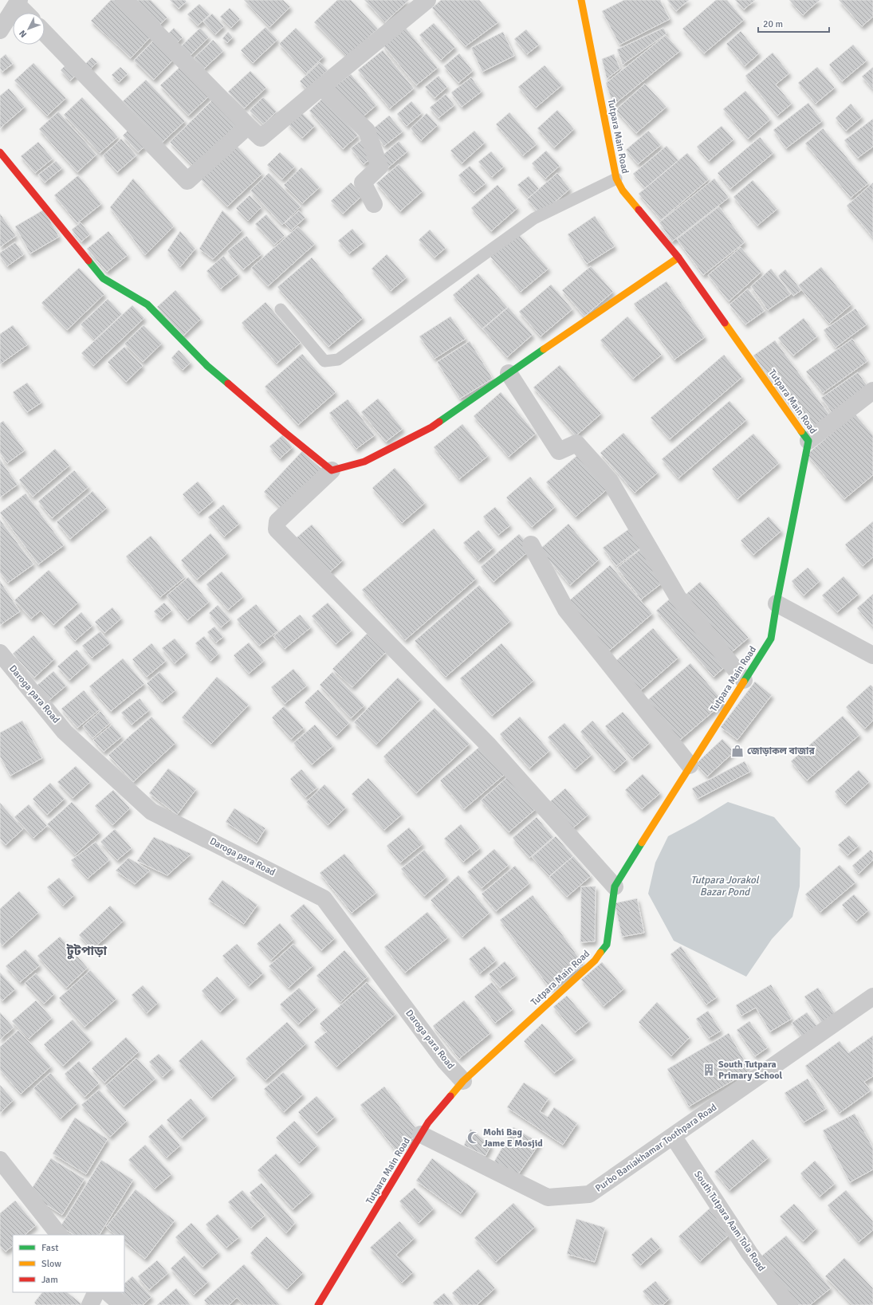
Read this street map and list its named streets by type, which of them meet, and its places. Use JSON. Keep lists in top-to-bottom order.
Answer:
{
  "streets": {
    "street": [
      "Tutpara Main Road",
      "Daroga para Road",
      "Purbo Baniakhamar Toothpara Road",
      "South Tutpara Aam Tola Road"
    ]
  },
  "crossings": [
    ["Tutpara Main Road", "Daroga para Road"],
    ["Tutpara Main Road", "Purbo Baniakhamar Toothpara Road"],
    ["Purbo Baniakhamar Toothpara Road", "South Tutpara Aam Tola Road"]
  ],
  "districts": ["টুটপাড়া"],
  "water": ["Tutpara Jorakol Bazar Pond"],
  "places": {
    "shop": ["জোড়াকল বাজার"],
    "building": ["South Tutpara Primary School"],
    "mosque": ["Mohi Bag Jame E Mosjid"]
  },
  "legend": ["Fast", "Slow", "Jam"],
  "scale_bar": "20 m",
  "north": "bottom left"
}
